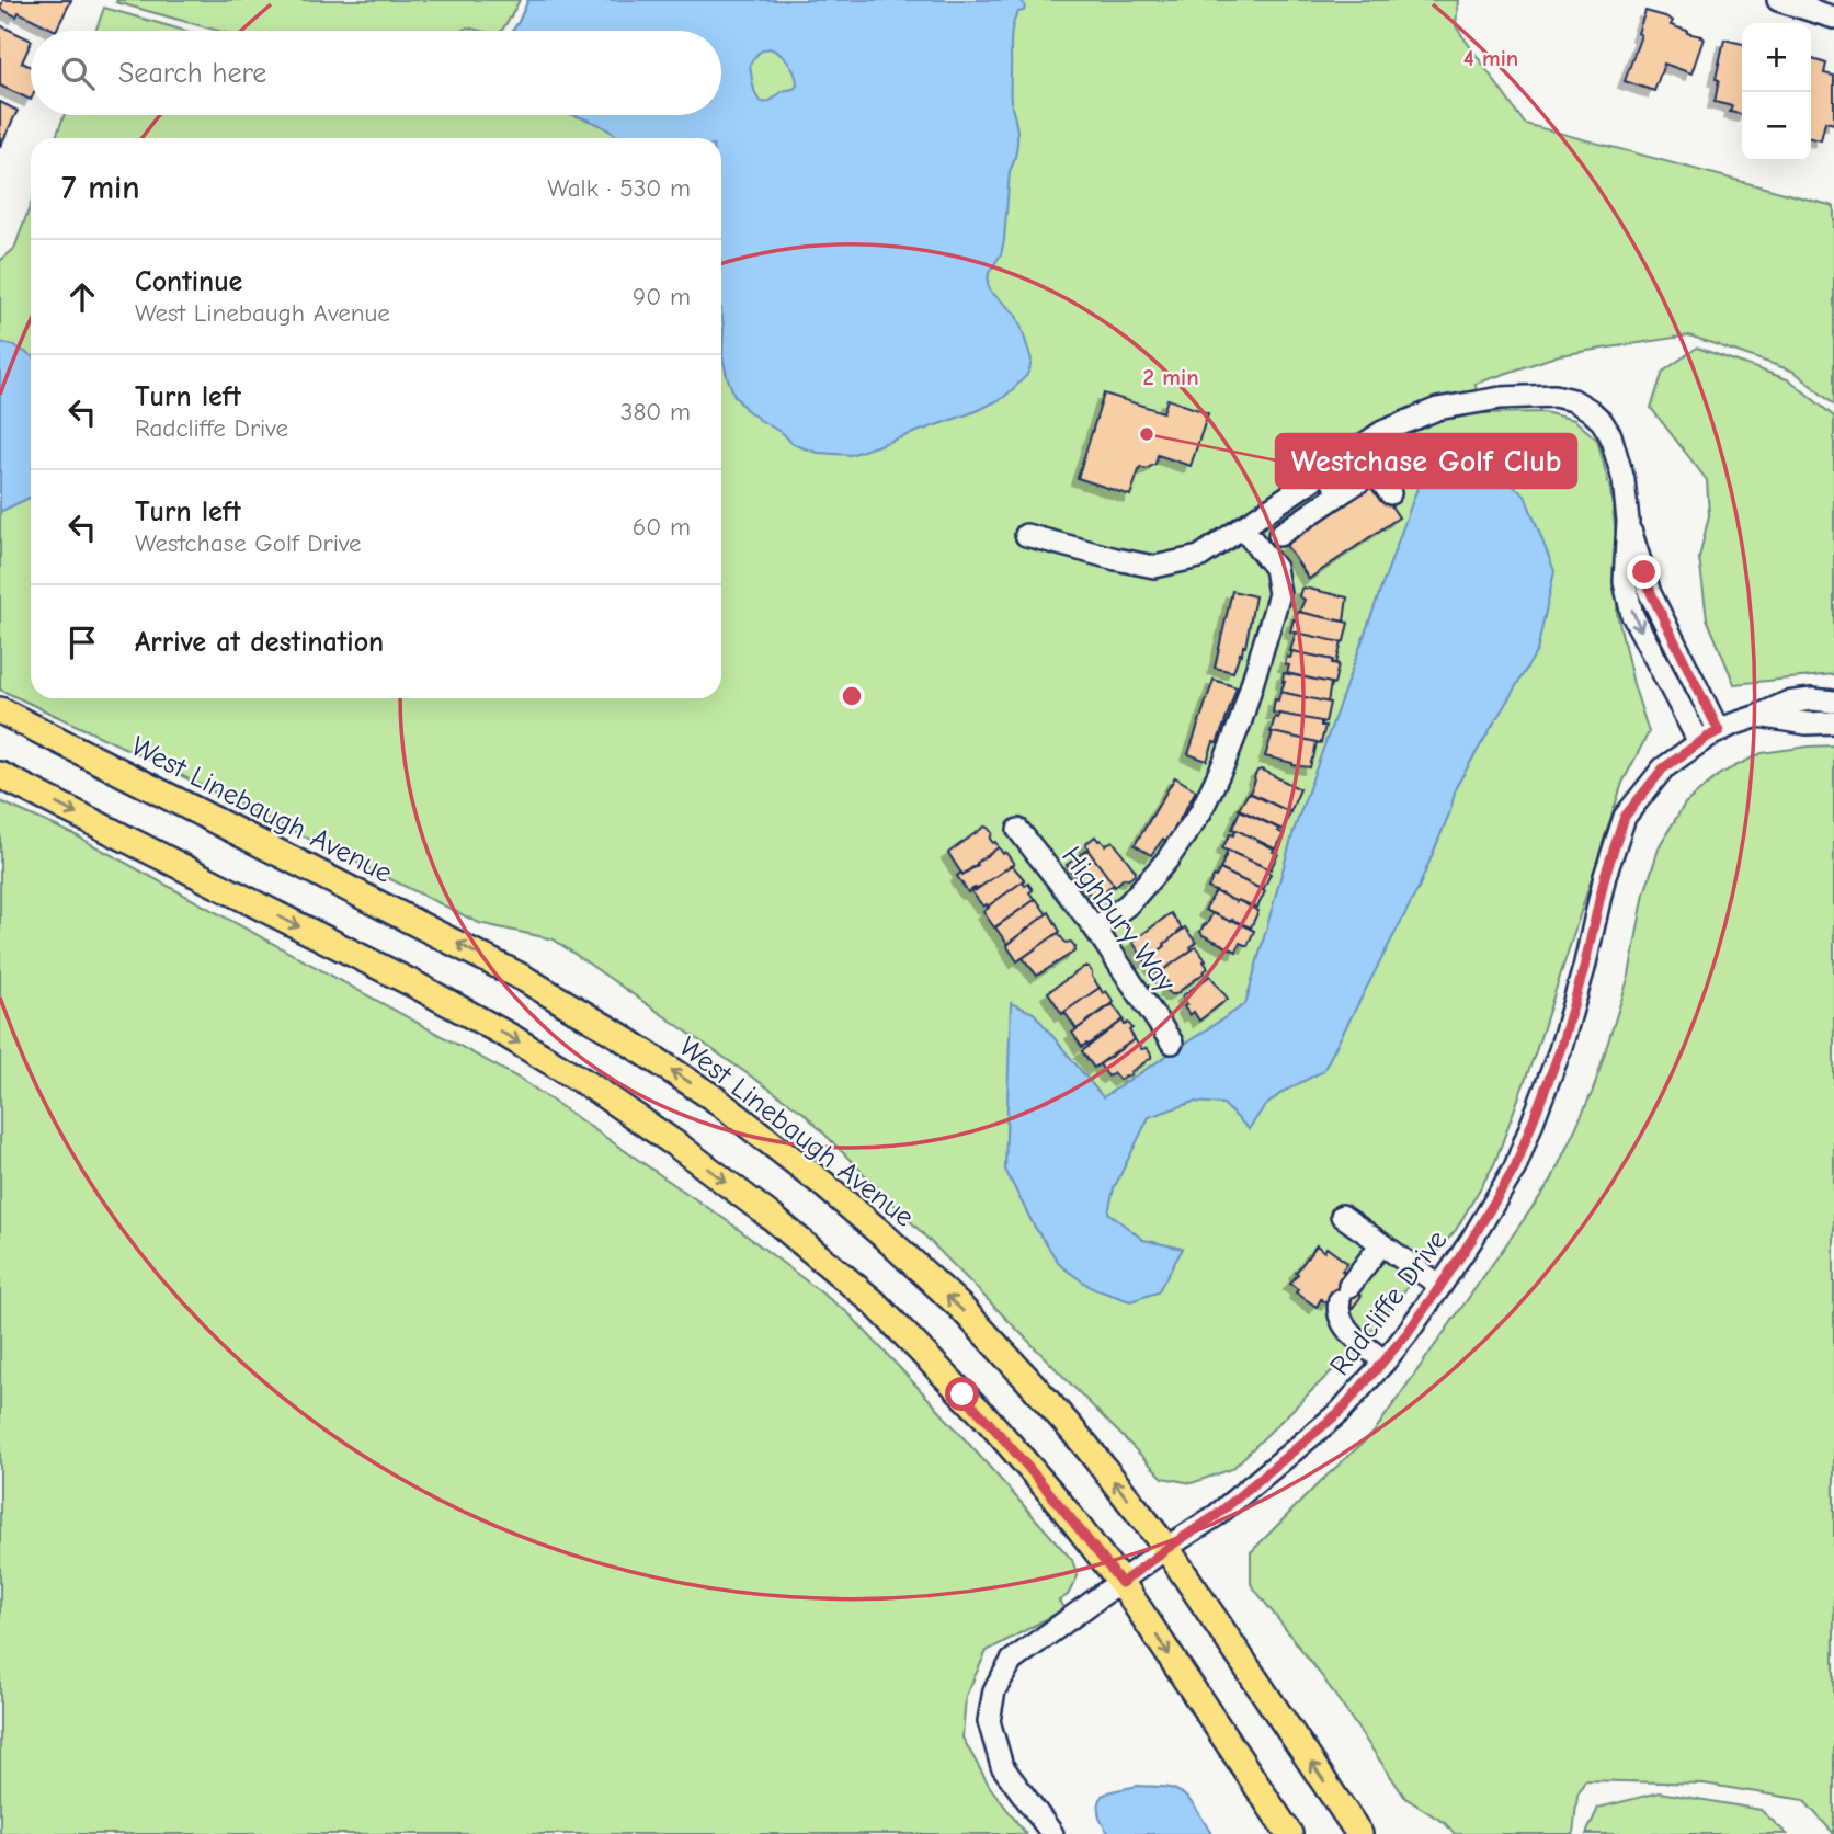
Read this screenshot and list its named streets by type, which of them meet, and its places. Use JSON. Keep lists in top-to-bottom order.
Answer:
{
  "streets": {
    "main road": ["West Linebaugh Avenue"],
    "street": ["Highbury Way", "Radcliffe Drive"]
  },
  "crossings": [
    ["West Linebaugh Avenue", "Radcliffe Drive"]
  ],
  "places": ["Westchase Golf Club"],
  "page": {
    "map_buttons": ["+", "−"],
    "search": "Search here",
    "heading": ["7 min", "Walk · 530 m"],
    "list": [
      ["Continue", "West Linebaugh Avenue", "90 m"],
      ["Turn left", "Radcliffe Drive", "380 m"],
      ["Turn left", "Westchase Golf Drive", "60 m"],
      "Arrive at destination"
    ]
  },
  "rings": ["4 min", "2 min"]
}
